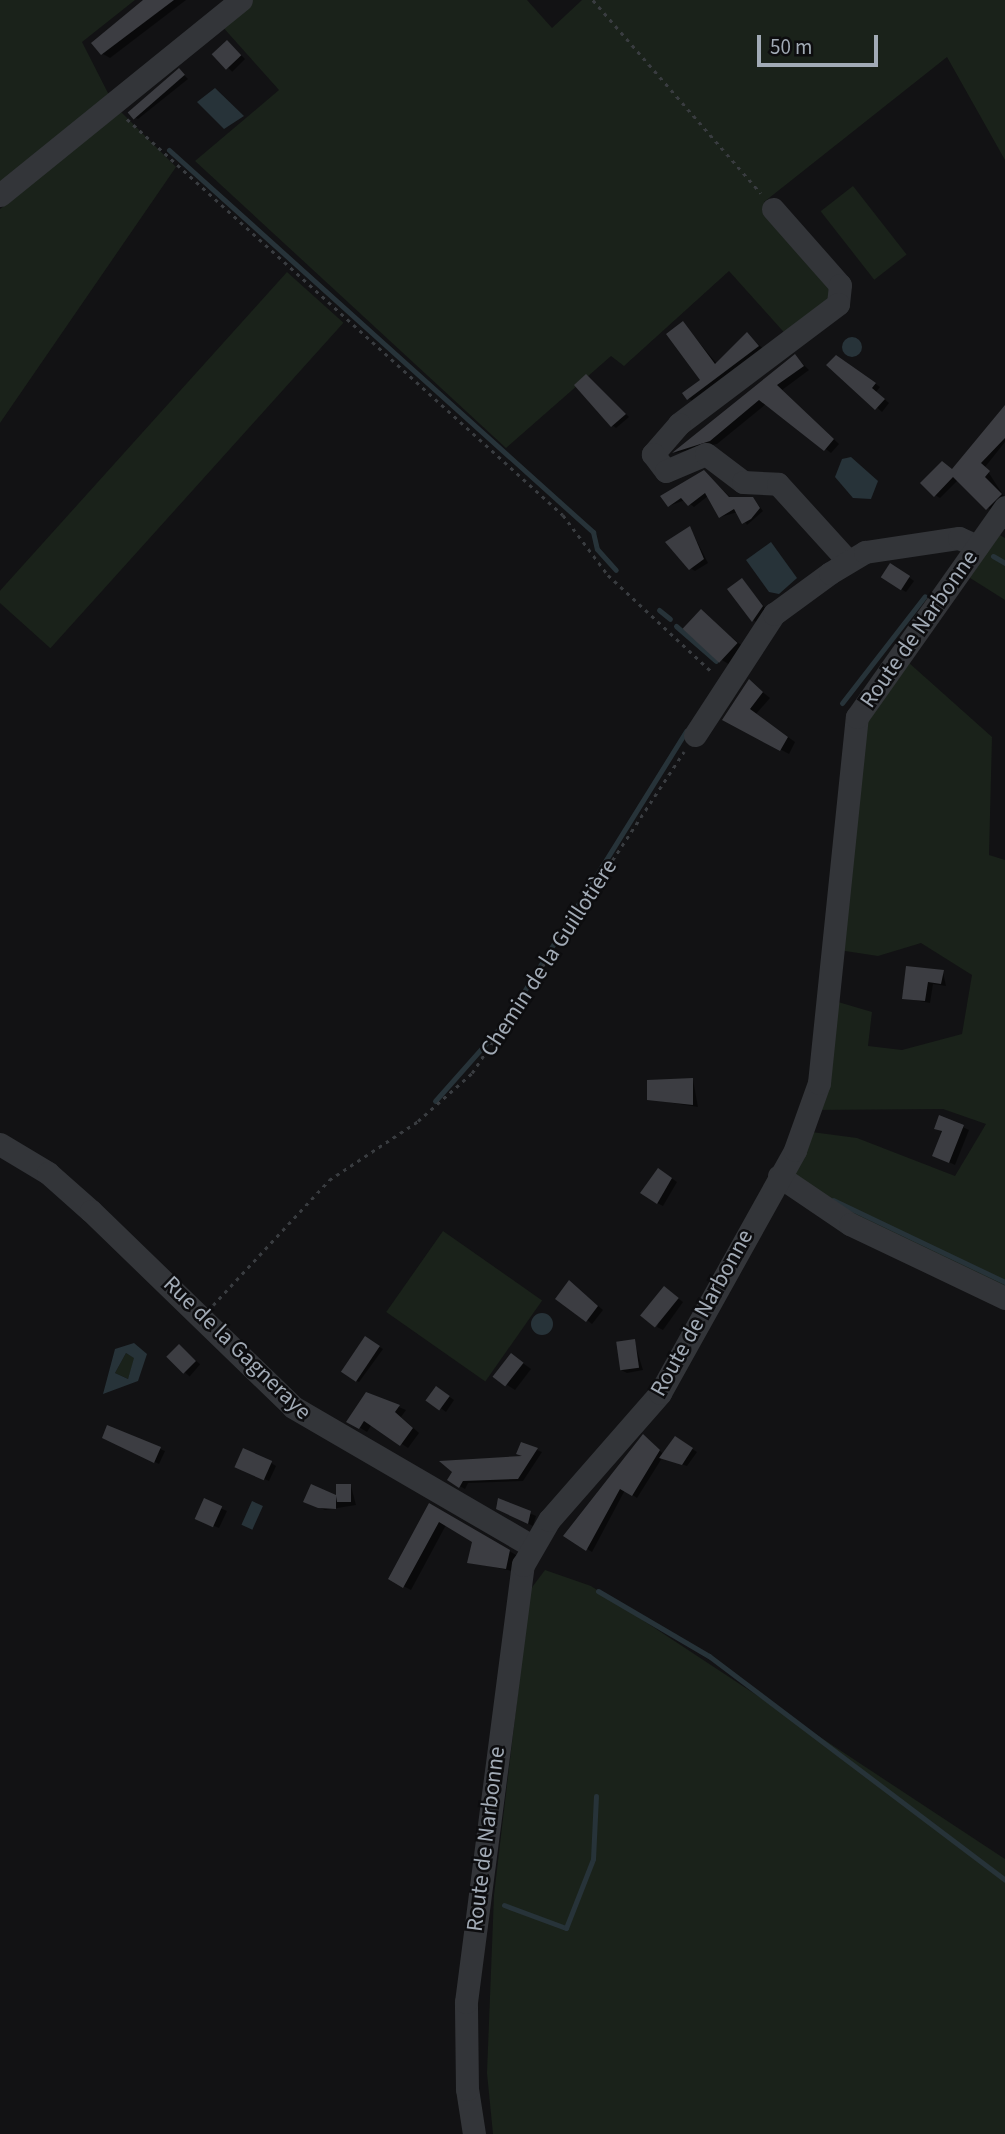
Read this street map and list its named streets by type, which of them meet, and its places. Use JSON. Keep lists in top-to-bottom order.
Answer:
{
  "streets": {
    "street": ["Route de Narbonne", "Rue de la Gagneraye"],
    "path": ["Chemin de la Guillotière"]
  },
  "crossings": [
    ["Route de Narbonne", "Rue de la Gagneraye"],
    ["Chemin de la Guillotière", "Rue de la Gagneraye"]
  ],
  "scale_bar": "50 m"
}
